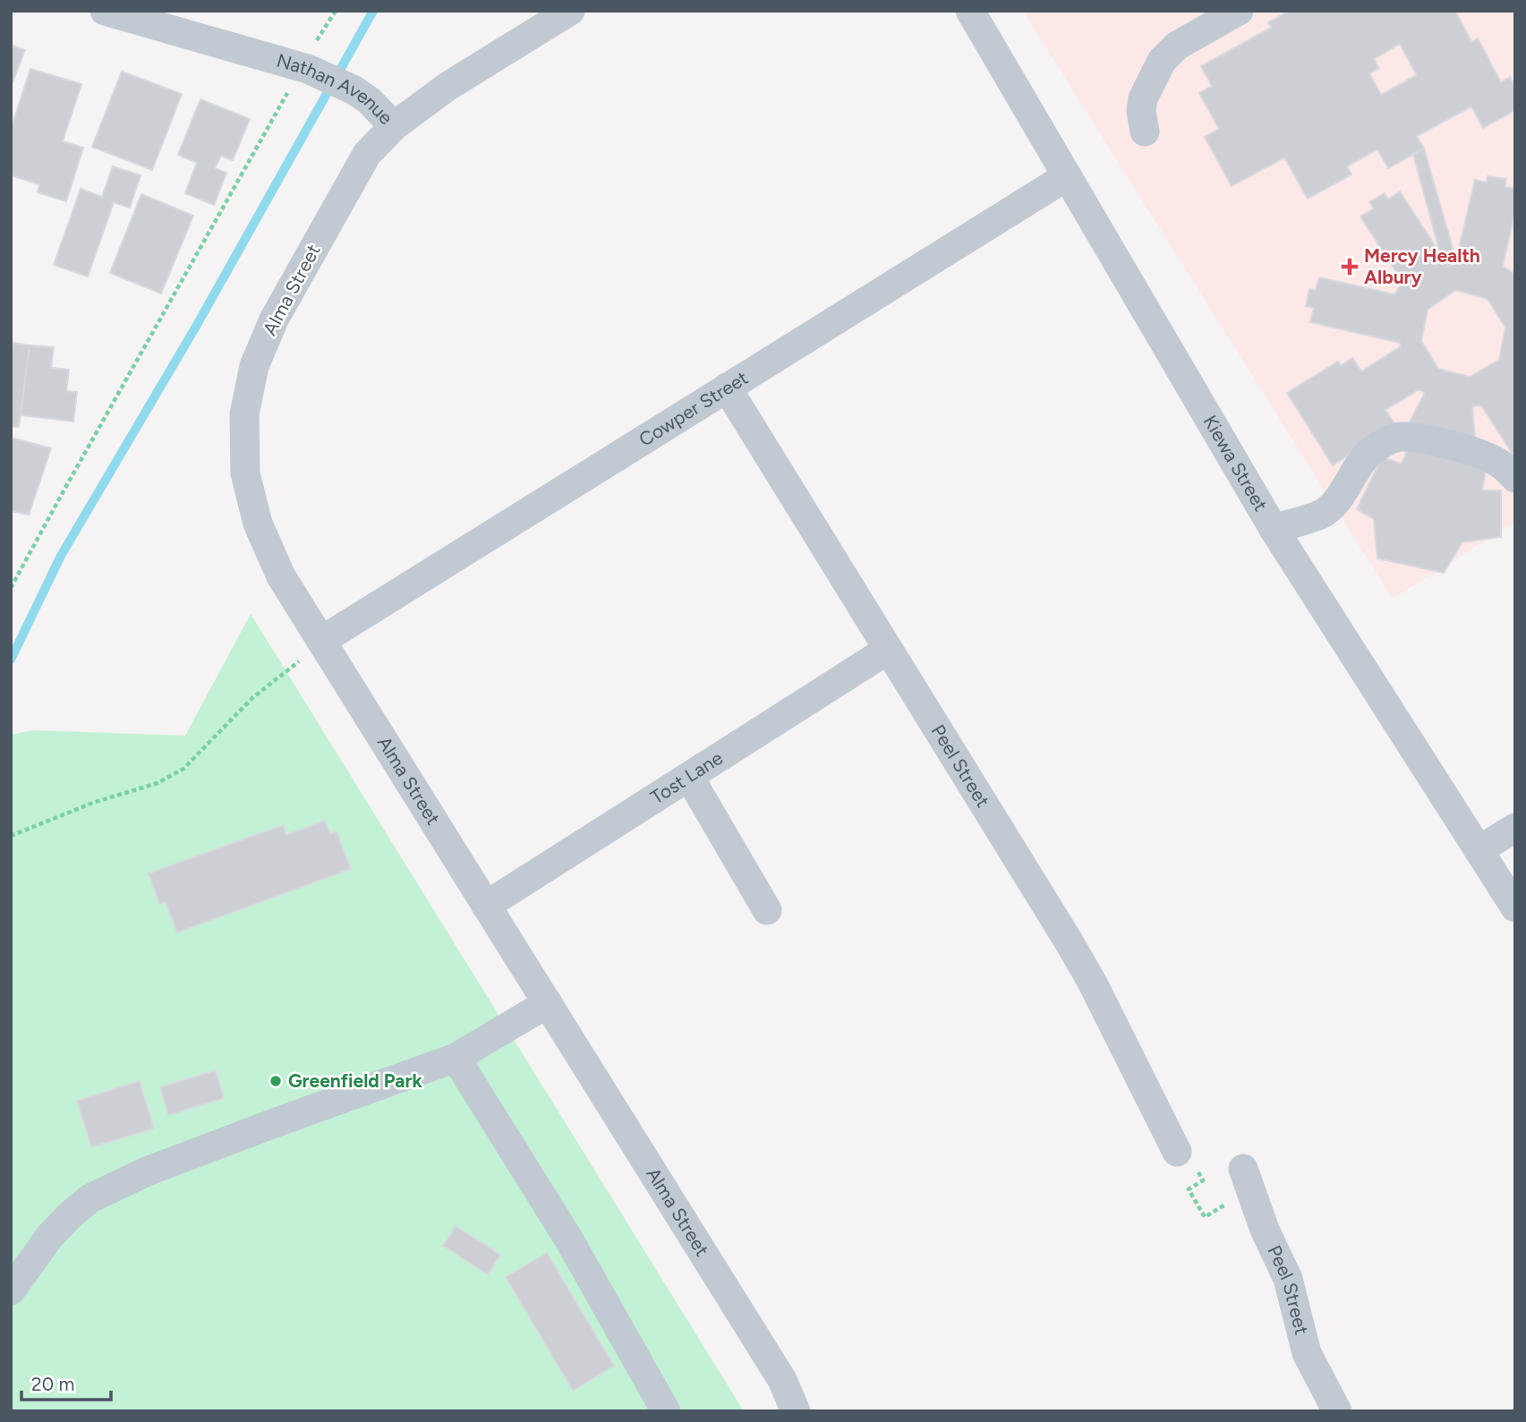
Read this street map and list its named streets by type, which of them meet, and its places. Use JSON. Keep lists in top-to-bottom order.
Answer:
{
  "streets": {
    "street": [
      "Nathan Avenue",
      "Alma Street",
      "Cowper Street",
      "Kiewa Street",
      "Peel Street",
      "Tost Lane"
    ]
  },
  "crossings": [
    ["Nathan Avenue", "Alma Street"],
    ["Alma Street", "Cowper Street"],
    ["Alma Street", "Tost Lane"],
    ["Cowper Street", "Kiewa Street"],
    ["Cowper Street", "Peel Street"],
    ["Peel Street", "Tost Lane"]
  ],
  "places": {
    "health": ["Mercy Health Albury"],
    "other": ["Greenfield Park"]
  },
  "scale_bar": "20 m"
}
